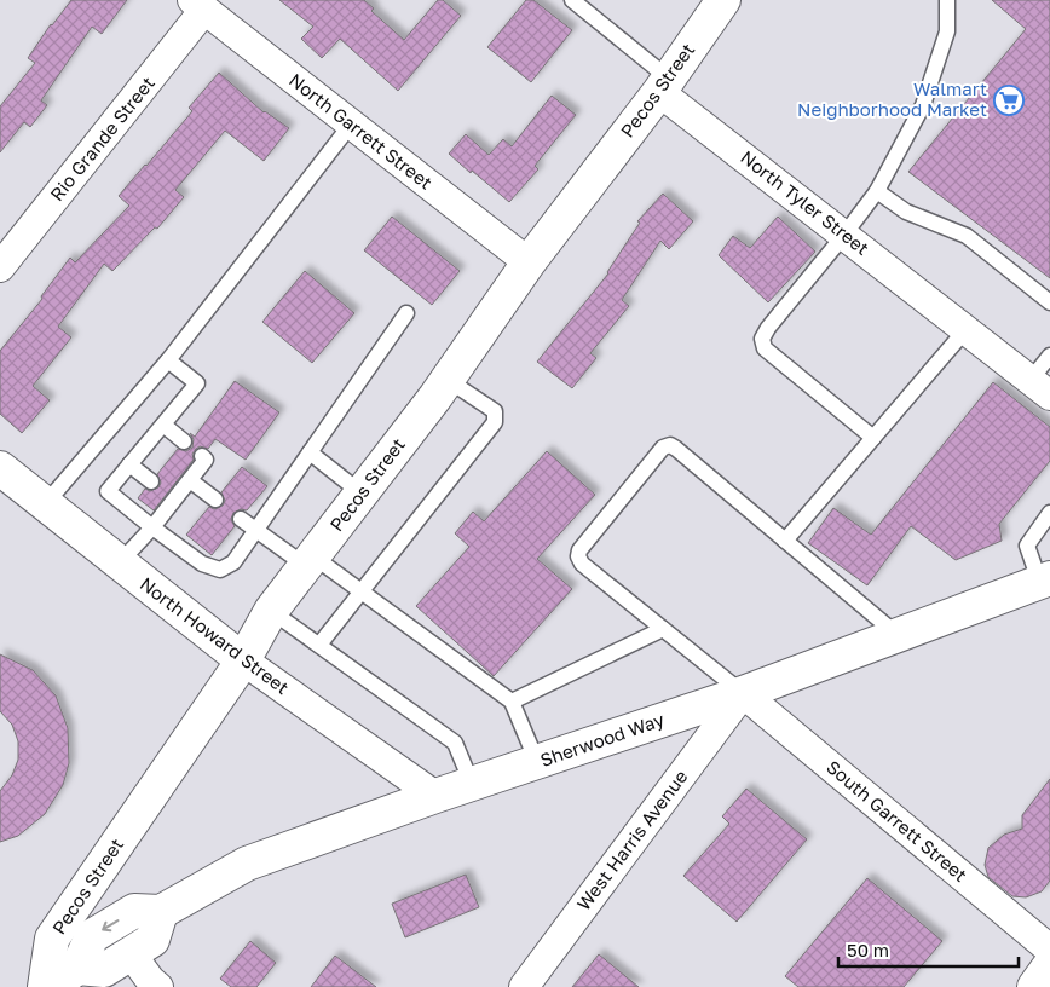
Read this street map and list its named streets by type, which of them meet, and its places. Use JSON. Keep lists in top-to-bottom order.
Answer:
{
  "streets": {
    "street": [
      "Pecos Street",
      "North Garrett Street",
      "Rio Grande Street",
      "North Tyler Street",
      "North Howard Street",
      "Sherwood Way",
      "South Garrett Street",
      "West Harris Avenue"
    ]
  },
  "crossings": [
    ["Pecos Street", "North Garrett Street"],
    ["Pecos Street", "North Tyler Street"],
    ["Pecos Street", "North Howard Street"],
    ["North Garrett Street", "Rio Grande Street"],
    ["North Howard Street", "Sherwood Way"],
    ["Sherwood Way", "South Garrett Street"],
    ["Sherwood Way", "West Harris Avenue"],
    ["South Garrett Street", "West Harris Avenue"]
  ],
  "places": {
    "supermarket": ["Walmart Neighborhood Market"]
  },
  "scale_bar": "50 m"
}
